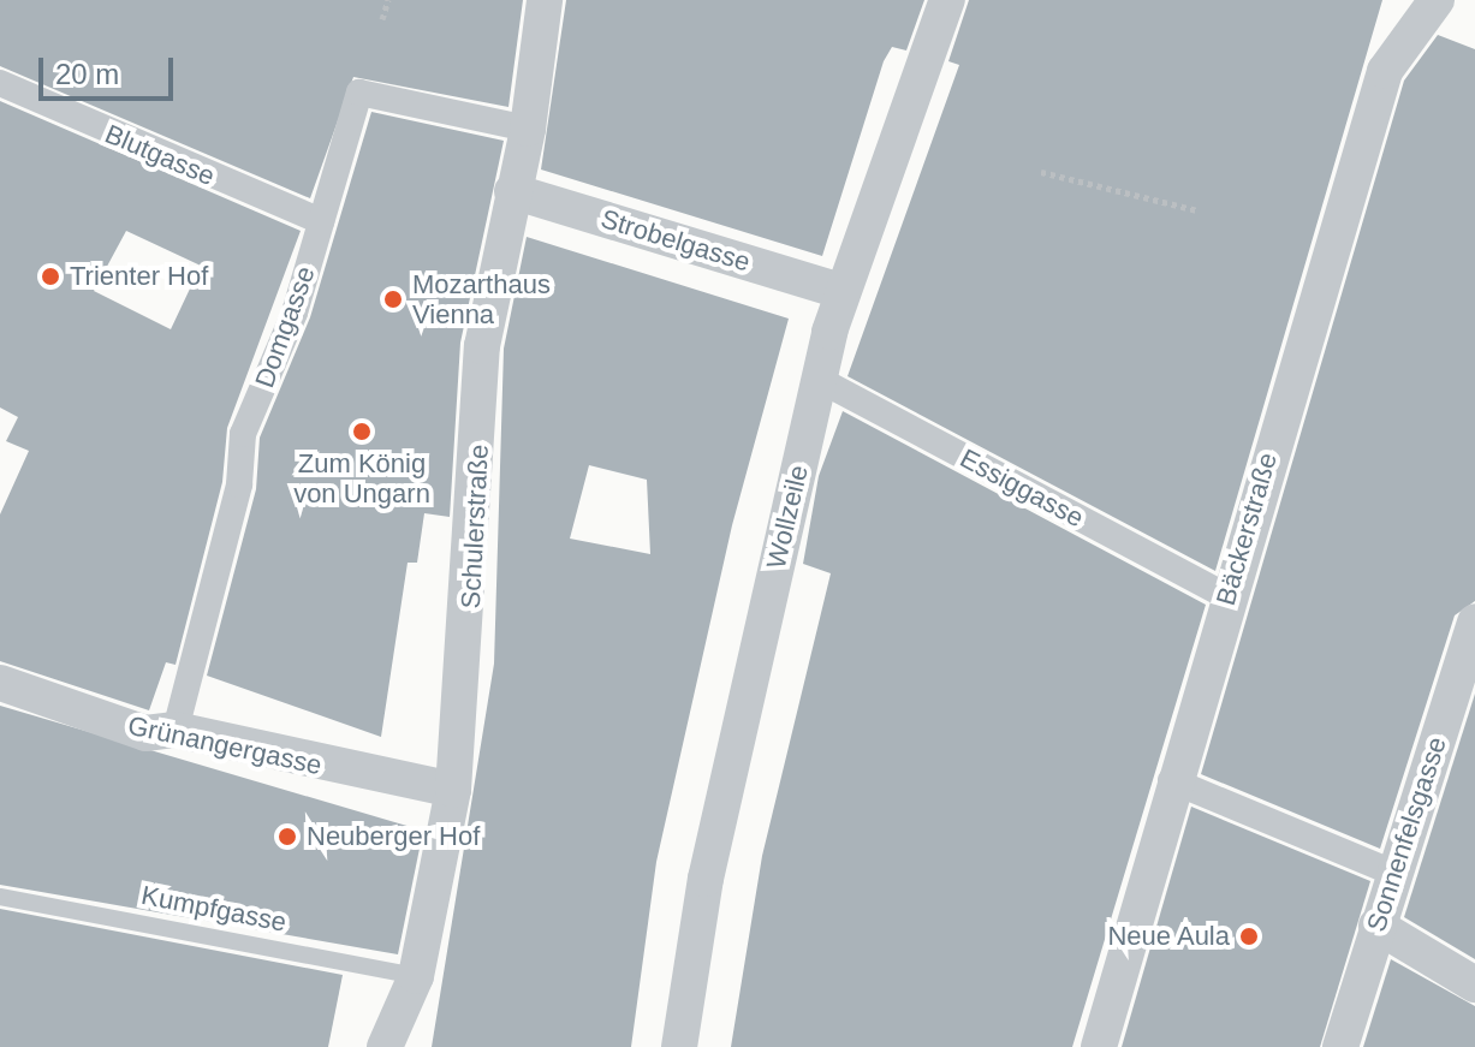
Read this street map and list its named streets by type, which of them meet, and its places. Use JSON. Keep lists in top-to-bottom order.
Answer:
{
  "streets": {
    "street": [
      "Blutgasse",
      "Strobelgasse",
      "Domgasse",
      "Essiggasse",
      "Wollzeile",
      "Schulerstraße",
      "Bäckerstraße",
      "Grünangergasse",
      "Sonnenfelsgasse"
    ],
    "lane": ["Kumpfgasse"]
  },
  "crossings": [
    ["Blutgasse", "Domgasse"],
    ["Strobelgasse", "Wollzeile"],
    ["Strobelgasse", "Schulerstraße"],
    ["Domgasse", "Schulerstraße"],
    ["Domgasse", "Grünangergasse"],
    ["Essiggasse", "Wollzeile"],
    ["Essiggasse", "Bäckerstraße"],
    ["Schulerstraße", "Grünangergasse"],
    ["Schulerstraße", "Kumpfgasse"]
  ],
  "places": [
    "Trienter Hof",
    "Mozarthaus Vienna",
    "Zum König von Ungarn",
    "Neuberger Hof",
    "Neue Aula"
  ],
  "scale_bar": "20 m"
}
